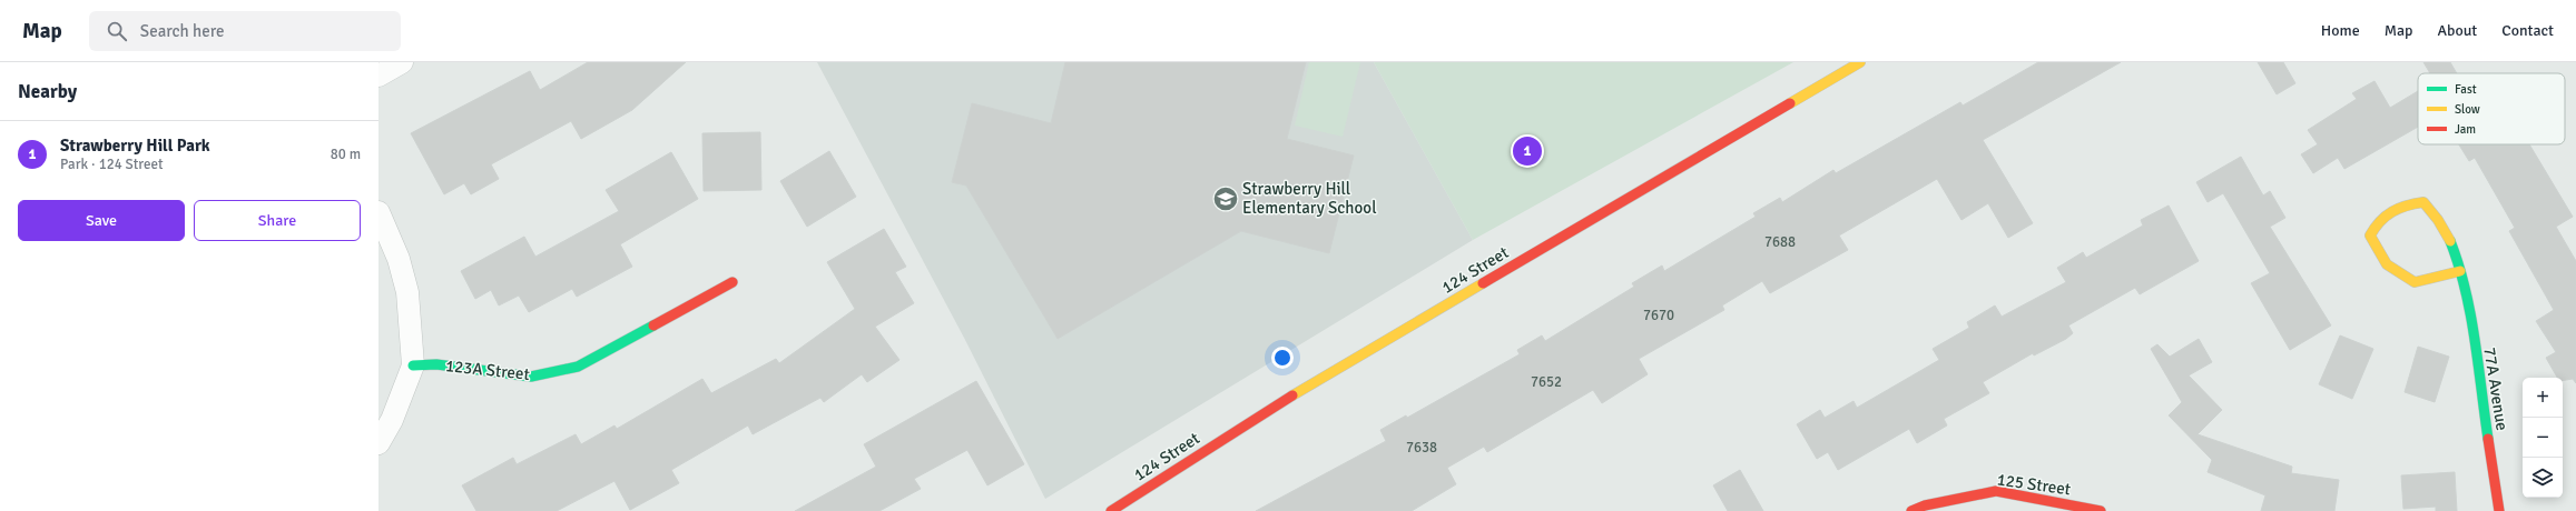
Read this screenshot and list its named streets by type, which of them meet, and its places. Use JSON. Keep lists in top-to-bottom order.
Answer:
{
  "streets": {
    "street": [
      "124 Street",
      "123A Street",
      "77A Avenue",
      "125 Street"
    ]
  },
  "places": {
    "school or university": ["Strawberry Hill Elementary School"]
  },
  "house_numbers": [
    "7688",
    "7670",
    "7652",
    "7638"
  ],
  "legend": ["Fast", "Slow", "Jam"],
  "page": {
    "header": "Map",
    "search": "Search here",
    "nav": [
      "Home",
      "Map",
      "About",
      "Contact"
    ],
    "heading": "Nearby",
    "list": [
      {
        "mark": "1",
        "name": "Strawberry Hill Park",
        "note": "Park · 124 Street",
        "value": "80 m"
      }
    ],
    "pins": "1",
    "buttons": ["Save", "Share"],
    "map_buttons": ["+", "−"]
  }
}
